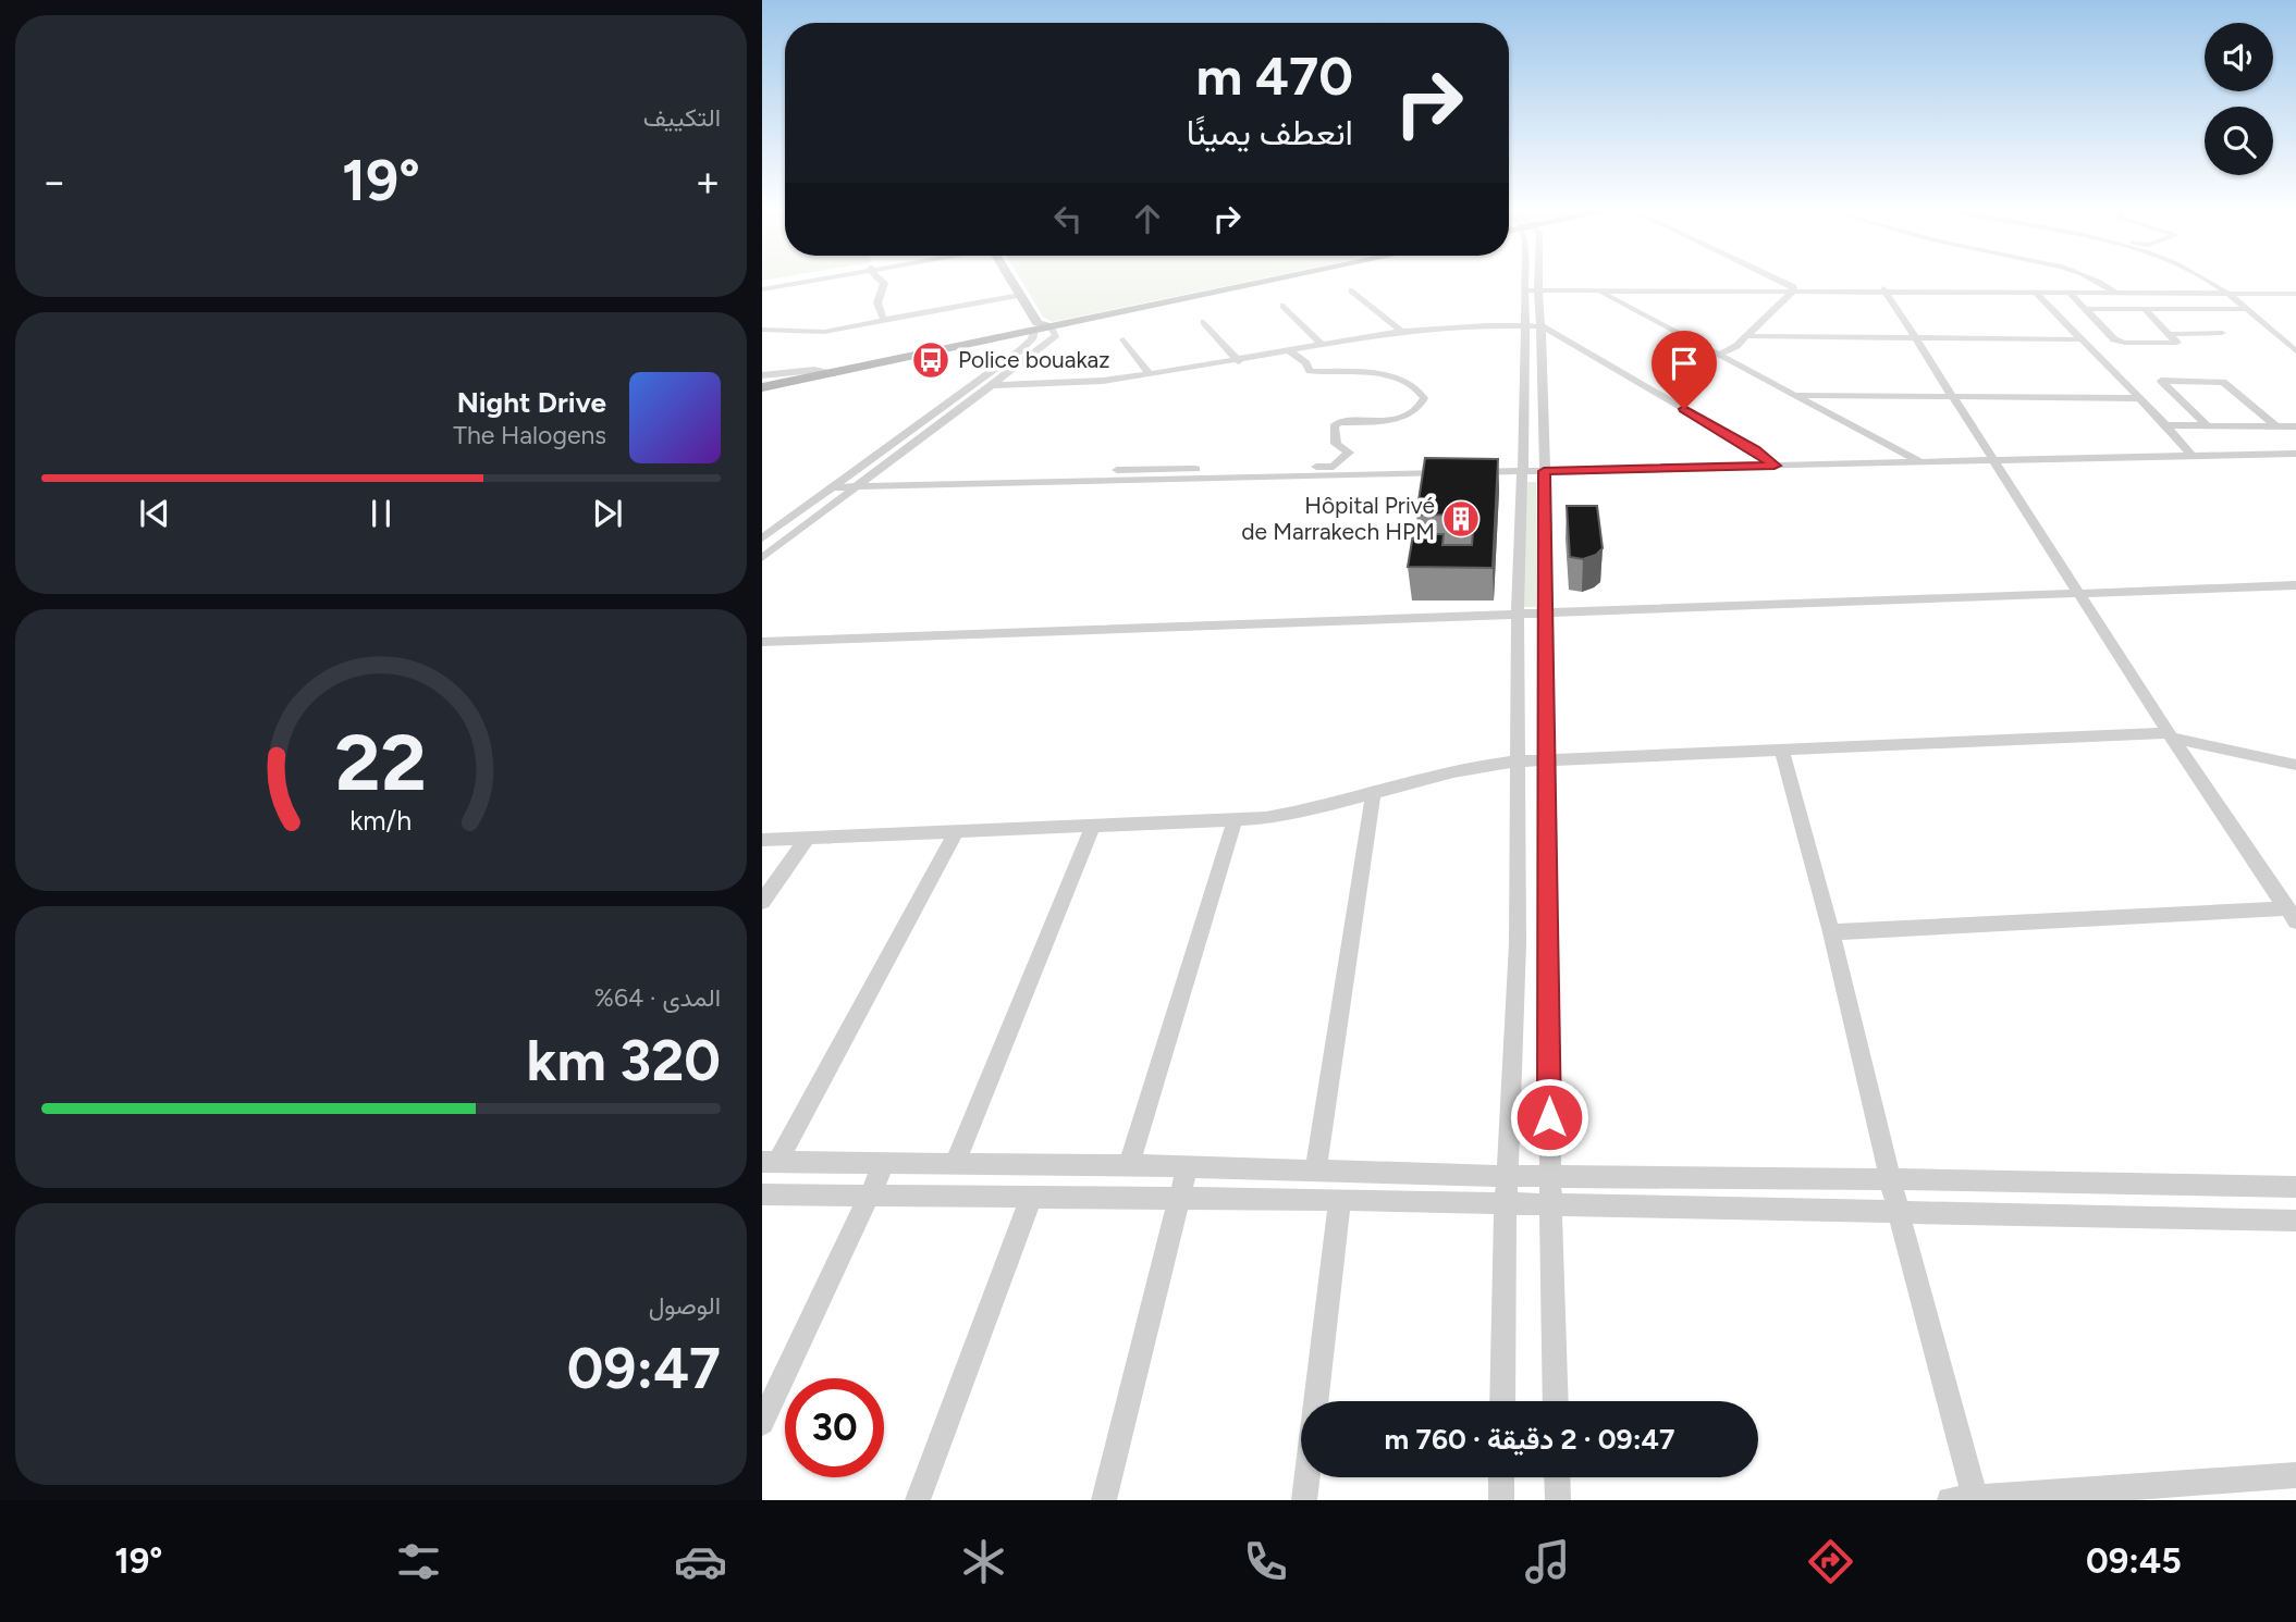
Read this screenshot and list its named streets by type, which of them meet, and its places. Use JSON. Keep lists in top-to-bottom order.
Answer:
{
  "places": {
    "bus stop": ["Police bouakaz"],
    "building": ["Hôpital Privé de Marrakech HPM"]
  },
  "page": {
    "tile": [
      "التكييف",
      ["المدى · 64%", "320 km"],
      ["الوصول", "09:47"]
    ],
    "turn": ["470 m", "انعطف يمينًا"],
    "heat": ["−", "19°", "+"],
    "song": ["Night Drive", "The Halogens"],
    "limit": "30",
    "trip": "09:47 · 2 دقيقة · 760 m",
    "tabs": ["09:45", "19°"],
    "gauge": ["22", "km/h"]
  }
}
